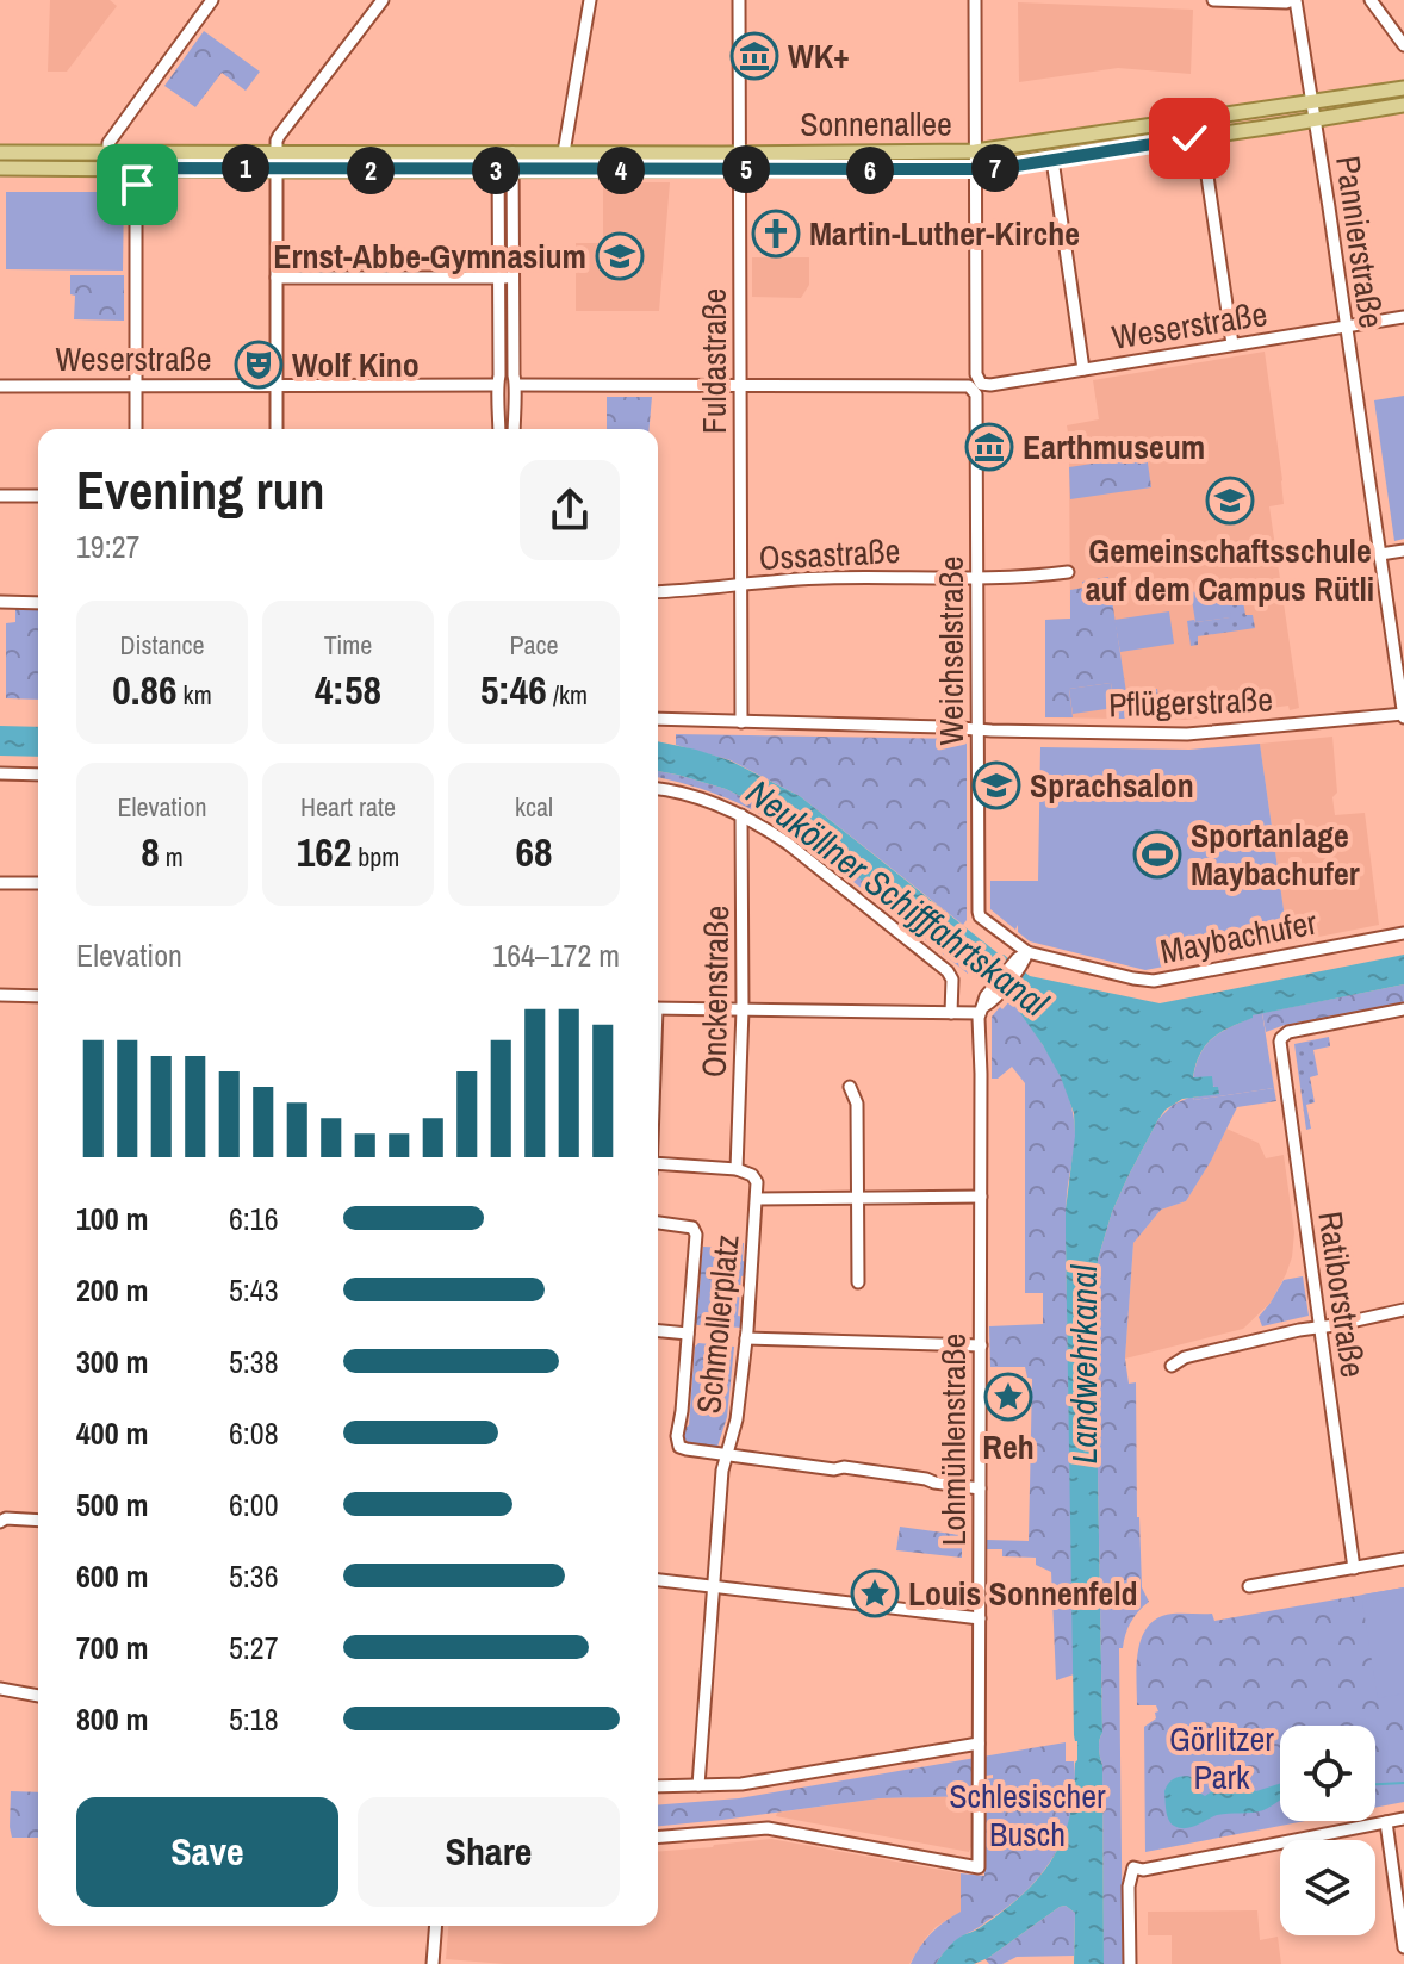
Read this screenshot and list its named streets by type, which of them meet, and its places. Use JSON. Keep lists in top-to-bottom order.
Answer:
{
  "streets": {
    "main road": ["Sonnenallee"],
    "street": [
      "Pannierstraße",
      "Weserstraße",
      "Fuldastraße",
      "Ossastraße",
      "Weichselstraße",
      "Pflügerstraße",
      "Maybachufer",
      "Onckenstraße",
      "Ratiborstraße",
      "Schmollerplatz",
      "Lohmühlenstraße"
    ]
  },
  "crossings": [
    ["Sonnenallee", "Pannierstraße"],
    ["Sonnenallee", "Weserstraße"],
    ["Sonnenallee", "Fuldastraße"],
    ["Pannierstraße", "Weserstraße"],
    ["Pannierstraße", "Pflügerstraße"],
    ["Fuldastraße", "Ossastraße"],
    ["Fuldastraße", "Weichselstraße"],
    ["Fuldastraße", "Pflügerstraße"],
    ["Ossastraße", "Weichselstraße"],
    ["Weichselstraße", "Pflügerstraße"],
    ["Weichselstraße", "Maybachufer"],
    ["Onckenstraße", "Schmollerplatz"]
  ],
  "water": ["Neuköllner Schifffahrtskanal", "Landwehrkanal"],
  "parks": ["Görlitzer Park", "Schlesischer Busch"],
  "places": {
    "museum": ["WK+", "Earthmuseum"],
    "church": ["Martin-Luther-Kirche"],
    "school or university": ["Ernst-Abbe-Gymnasium", "Gemeinschaftsschule auf dem Campus Rütli", "Sprachsalon"],
    "theatre": ["Wolf Kino"],
    "sports": ["Sportanlage Maybachufer"],
    "place": ["Reh", "Louis Sonnenfeld"]
  },
  "page": {
    "pins": [
      "1",
      "7",
      "5",
      "2",
      "3",
      "4",
      "6"
    ],
    "heading": ["Evening run", "19:27"],
    "stats": [
      ["Distance", "0.86 km"],
      ["Time", "4:58"],
      ["Pace", "5:46 /km"],
      ["Elevation", "8 m"],
      ["Heart rate", "162 bpm"],
      ["kcal", "68"]
    ],
    "chart": ["Elevation", "164–172 m"],
    "list": [
      {
        "name": "100 m",
        "note": "6:16"
      },
      {
        "name": "200 m",
        "note": "5:43"
      },
      {
        "name": "300 m",
        "note": "5:38"
      },
      {
        "name": "400 m",
        "note": "6:08"
      },
      {
        "name": "500 m",
        "note": "6:00"
      },
      {
        "name": "600 m",
        "note": "5:36"
      },
      {
        "name": "700 m",
        "note": "5:27"
      },
      {
        "name": "800 m",
        "note": "5:18"
      }
    ],
    "buttons": ["Save", "Share"]
  }
}
